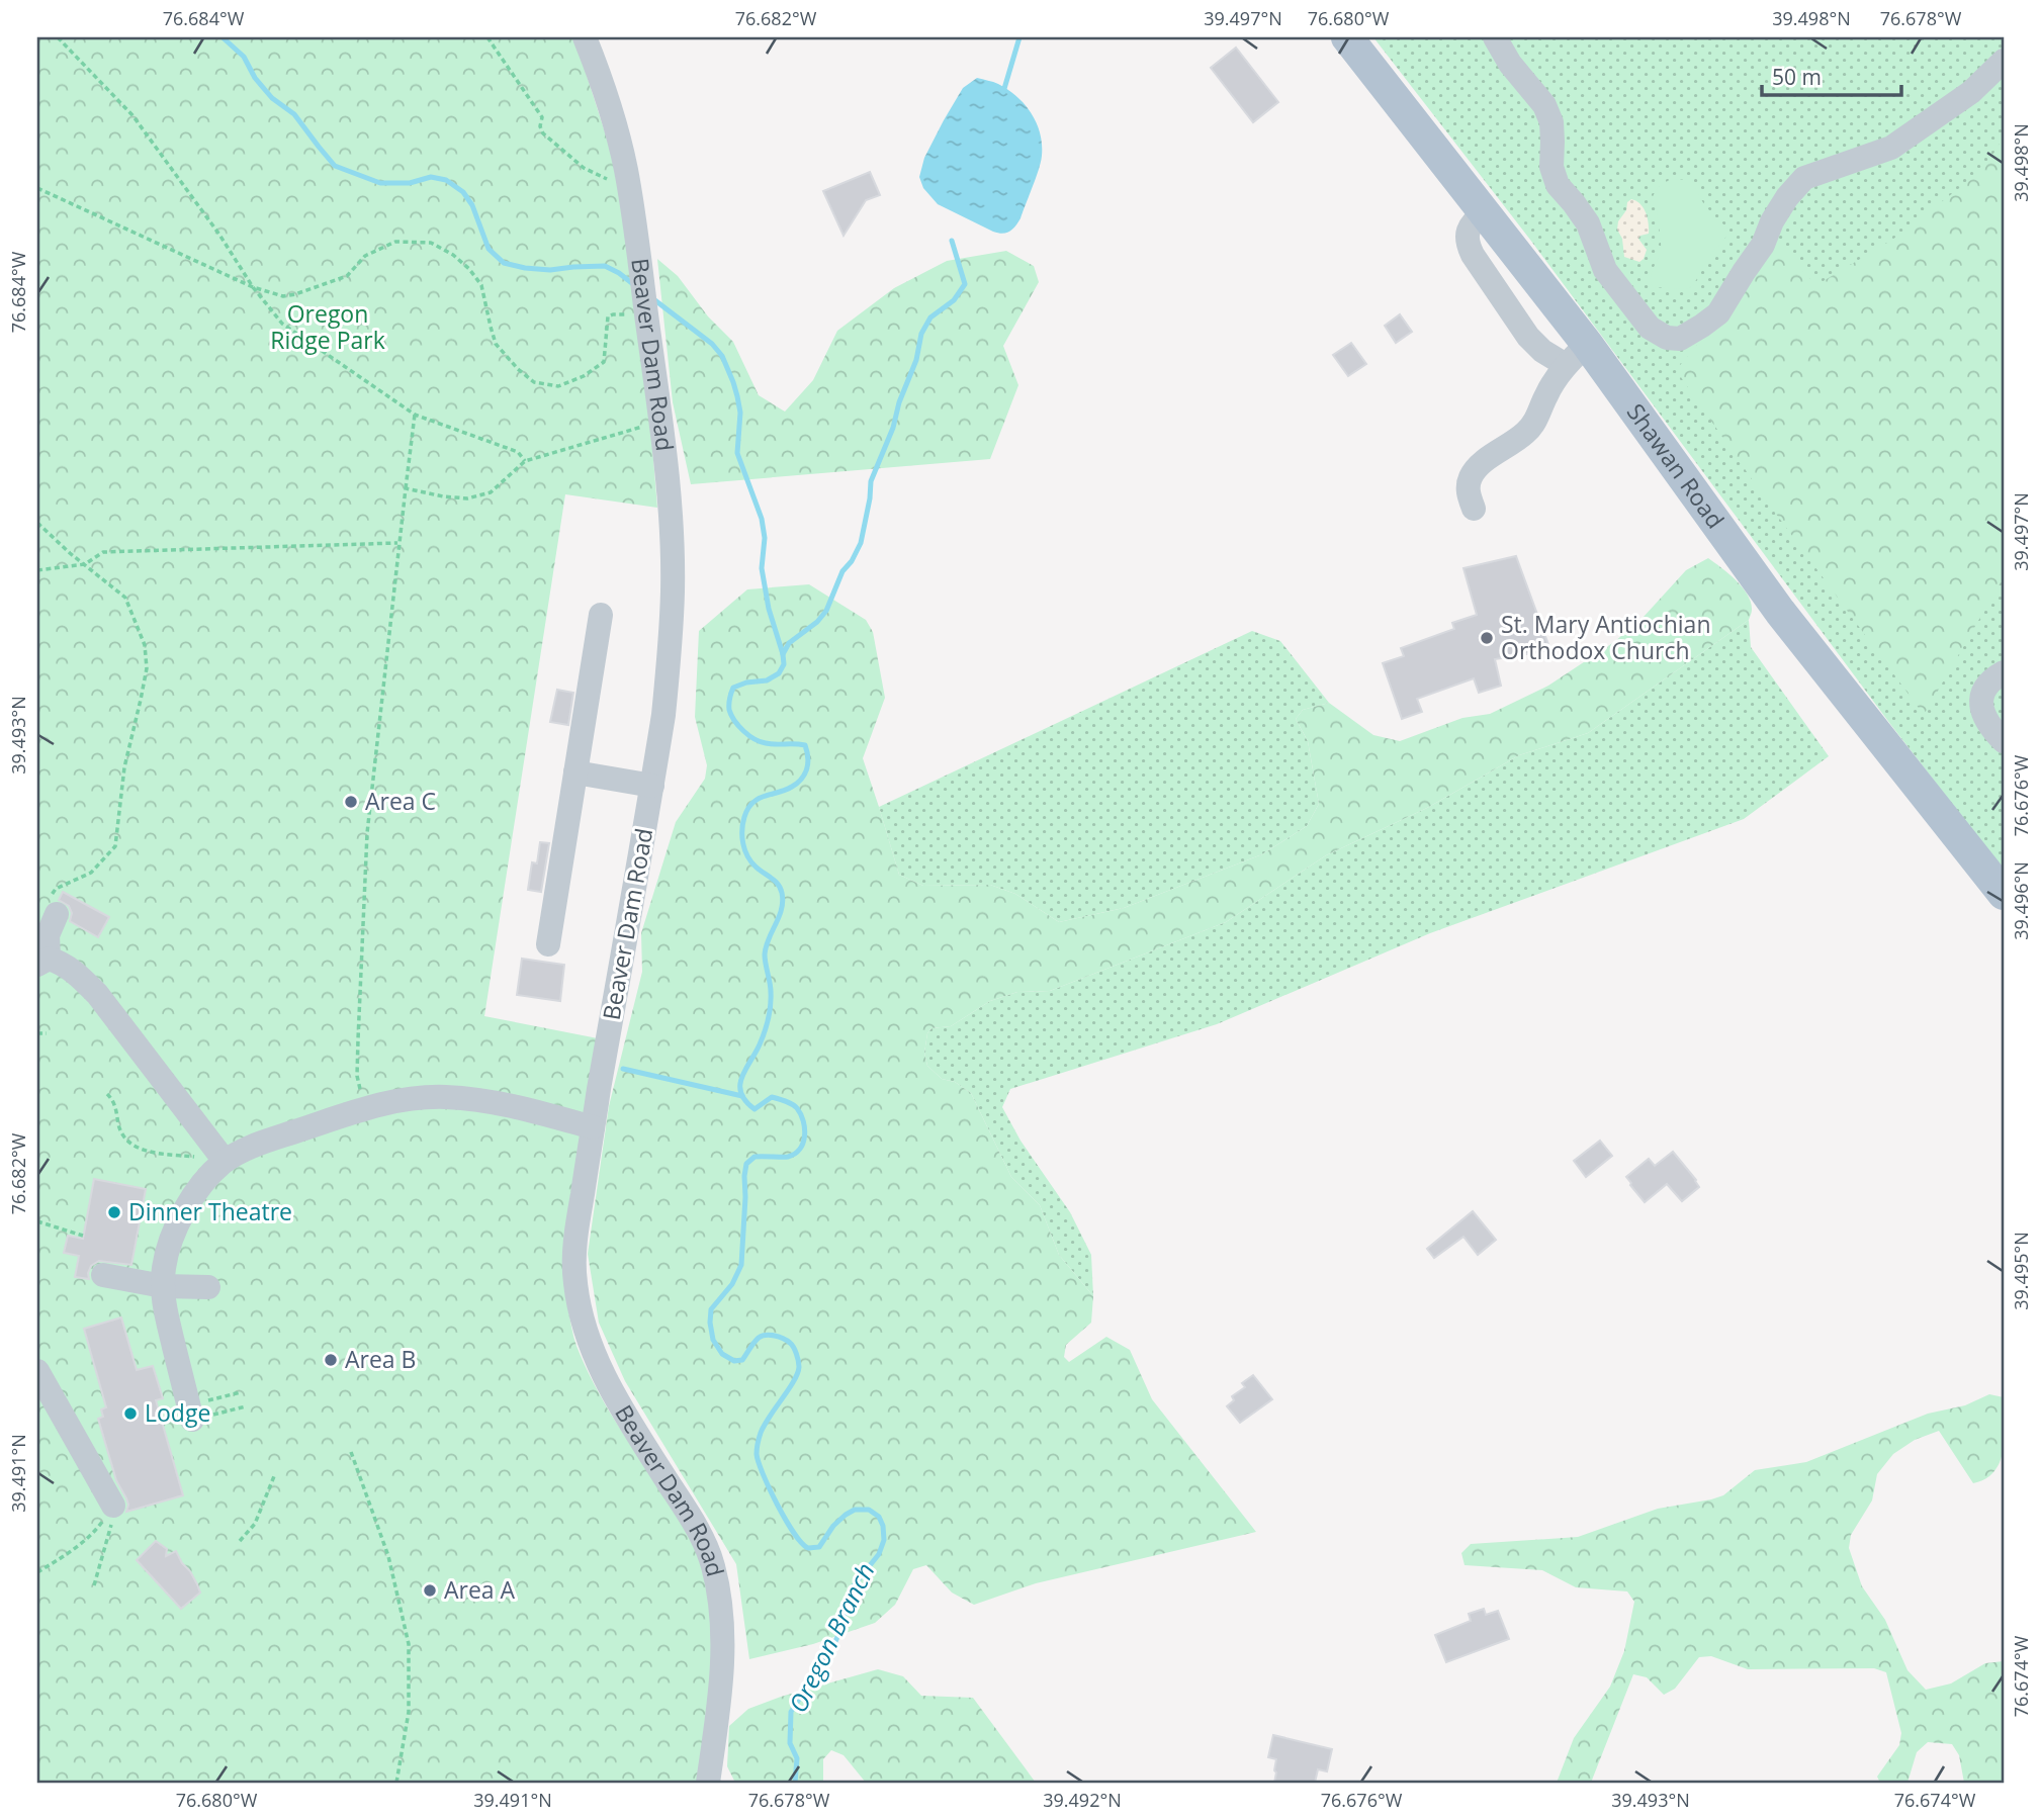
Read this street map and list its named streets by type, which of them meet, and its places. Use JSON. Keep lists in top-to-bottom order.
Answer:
{
  "streets": {
    "main road": ["Shawan Road"],
    "street": ["Beaver Dam Road"]
  },
  "water": ["Oregon Branch"],
  "parks": ["Oregon Ridge Park"],
  "places": [
    "St. Mary Antiochian Orthodox Church",
    "Area C",
    "Dinner Theatre",
    "Area B",
    "Lodge",
    "Area A"
  ],
  "scale_bar": "50 m",
  "coordinates": [
    "76.684°W",
    "76.682°W",
    "39.497°N",
    "76.680°W",
    "39.498°N",
    "76.678°W",
    "39.493°N",
    "76.676°W",
    "39.496°N",
    "39.495°N",
    "39.491°N",
    "76.674°W",
    "39.492°N"
  ]
}
